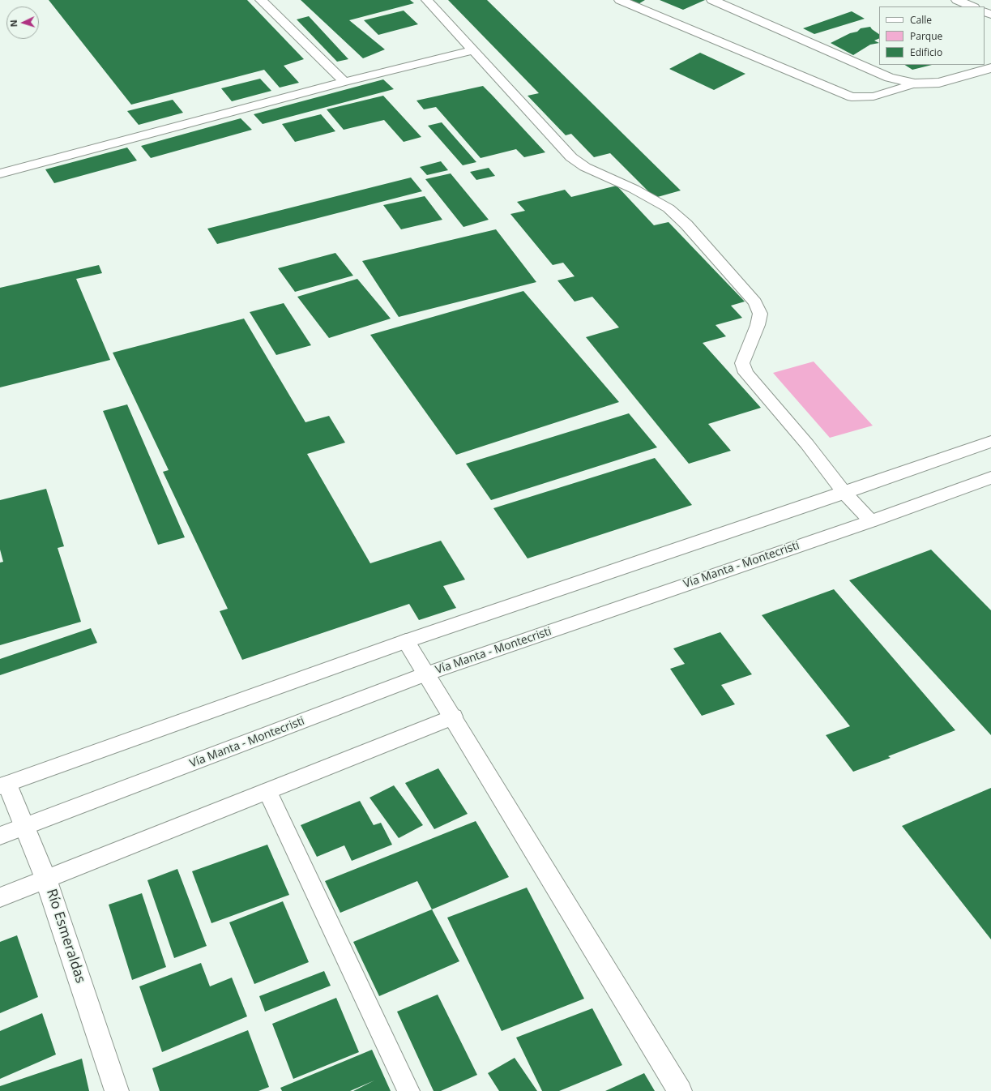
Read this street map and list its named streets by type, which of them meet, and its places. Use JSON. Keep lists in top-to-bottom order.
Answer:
{
  "streets": {
    "main road": ["Vía Manta - Montecristi", "Río Esmeraldas"]
  },
  "crossings": [
    ["Vía Manta - Montecristi", "Río Esmeraldas"]
  ],
  "legend": ["Calle", "Parque", "Edificio"],
  "north": "left"
}
